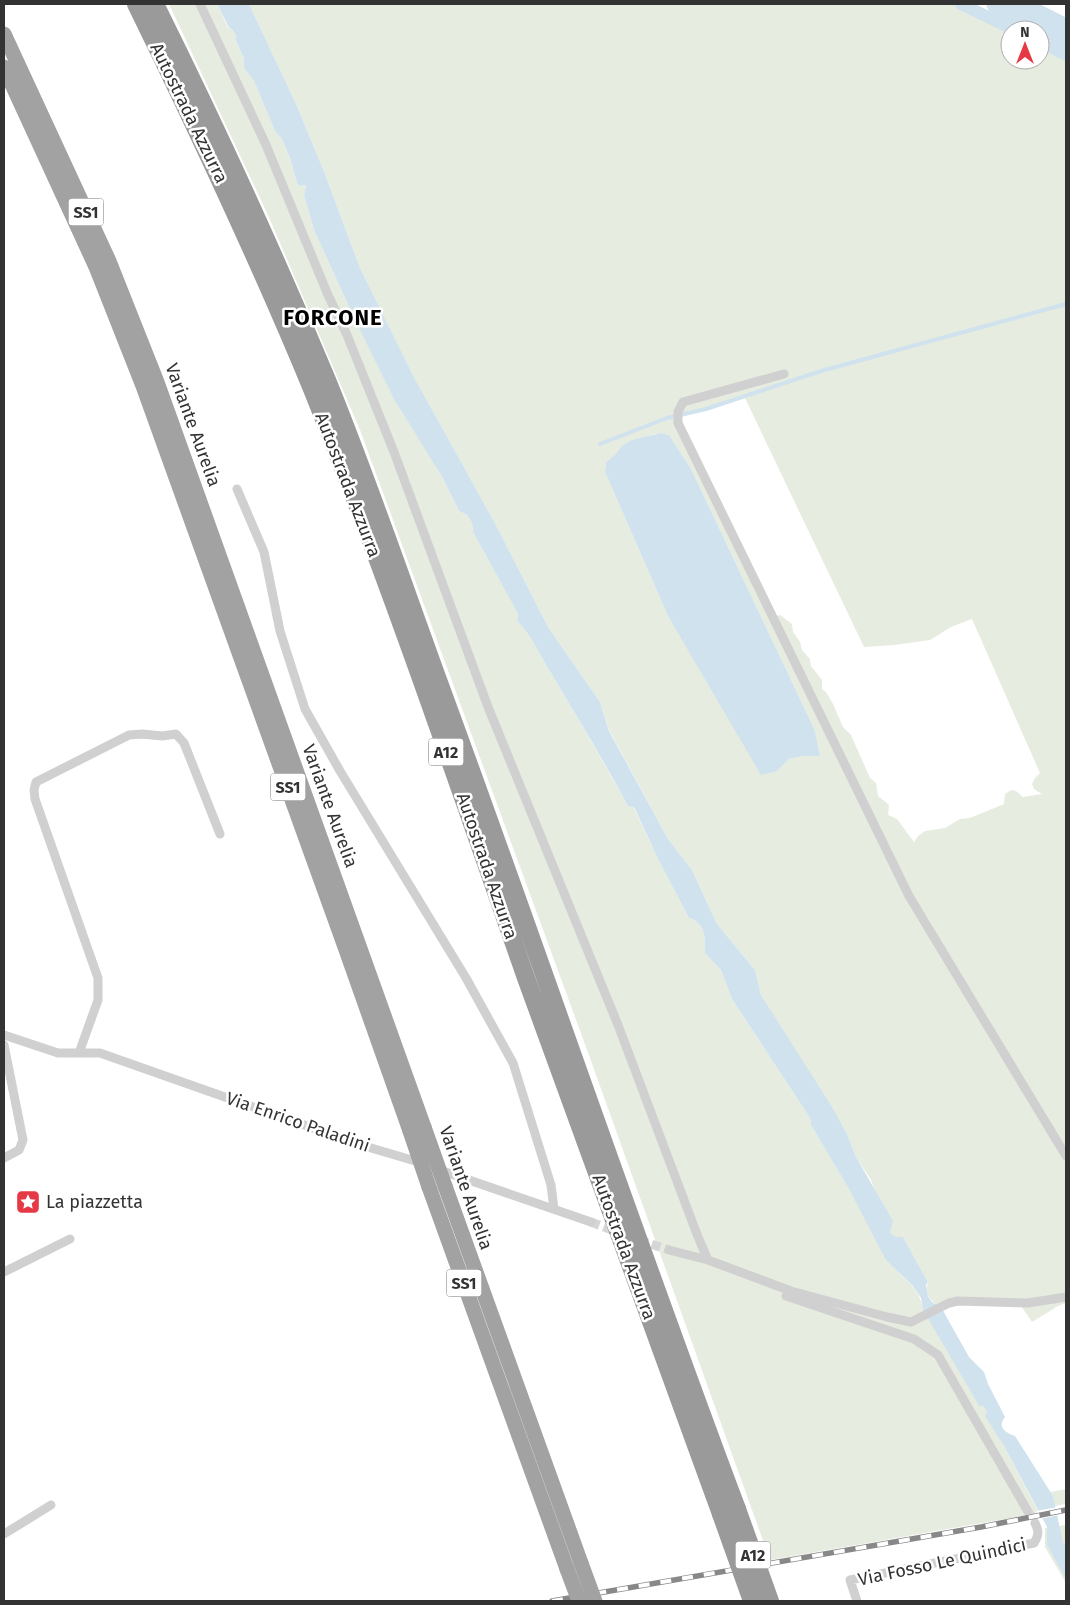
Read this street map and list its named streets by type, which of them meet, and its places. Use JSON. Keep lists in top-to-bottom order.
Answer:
{
  "streets": {
    "highway": [
      "Autostrada Azzurra",
      "SS1",
      "Variante Aurelia",
      "A12"
    ],
    "street": ["Via Enrico Paladini", "Via Fosso Le Quindici"]
  },
  "districts": ["FORCONE"],
  "places": {
    "place": ["La piazzetta"]
  },
  "north": "top"
}
